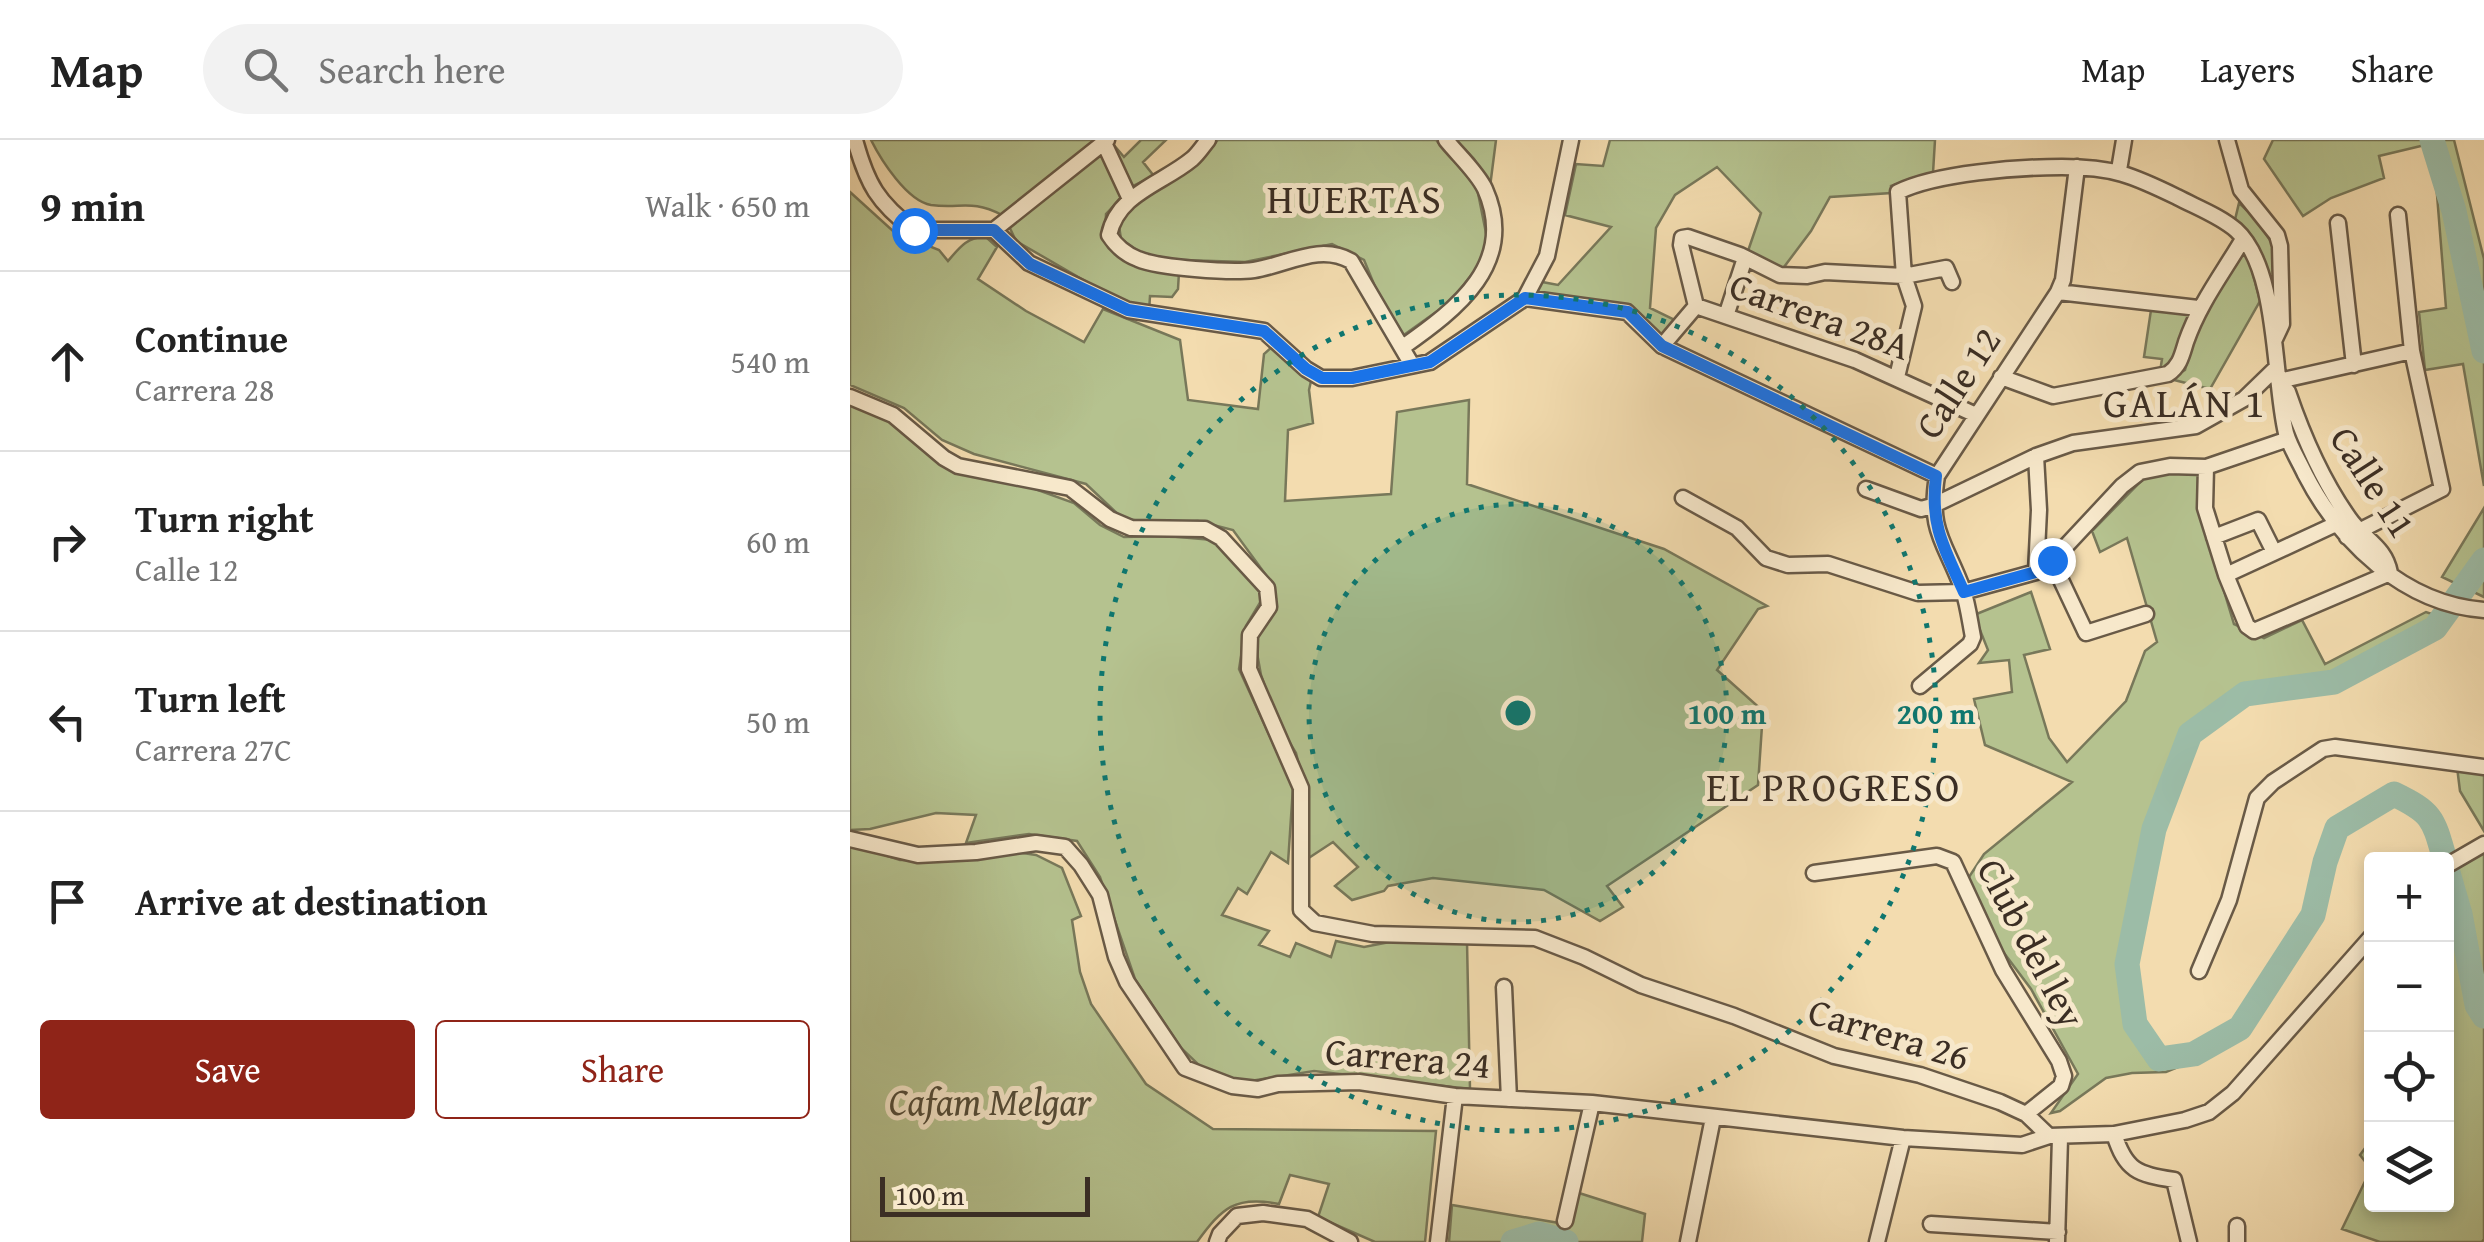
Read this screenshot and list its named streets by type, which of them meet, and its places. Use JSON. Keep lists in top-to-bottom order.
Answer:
{
  "streets": {
    "street": [
      "Carrera 28A",
      "Calle 12",
      "Calle 11",
      "Club del ley",
      "Carrera 26",
      "Carrera 24"
    ]
  },
  "crossings": [
    ["Carrera 28A", "Calle 12"],
    ["Club del ley", "Carrera 26"],
    ["Carrera 26", "Carrera 24"]
  ],
  "districts": ["HUERTAS", "GALÁN 1", "EL PROGRESO"],
  "parks": ["Cafam Melgar"],
  "scale_bar": "100 m",
  "page": {
    "header": "Map",
    "search": "Search here",
    "nav": ["Map", "Layers", "Share"],
    "heading": ["9 min", "Walk · 650 m"],
    "list": [
      ["Continue", "Carrera 28", "540 m"],
      ["Turn right", "Calle 12", "60 m"],
      ["Turn left", "Carrera 27C", "50 m"],
      "Arrive at destination"
    ],
    "map_buttons": ["+", "−"],
    "buttons": ["Save", "Share"],
    "scale": "100 m"
  },
  "rings": ["100 m", "200 m"]
}
